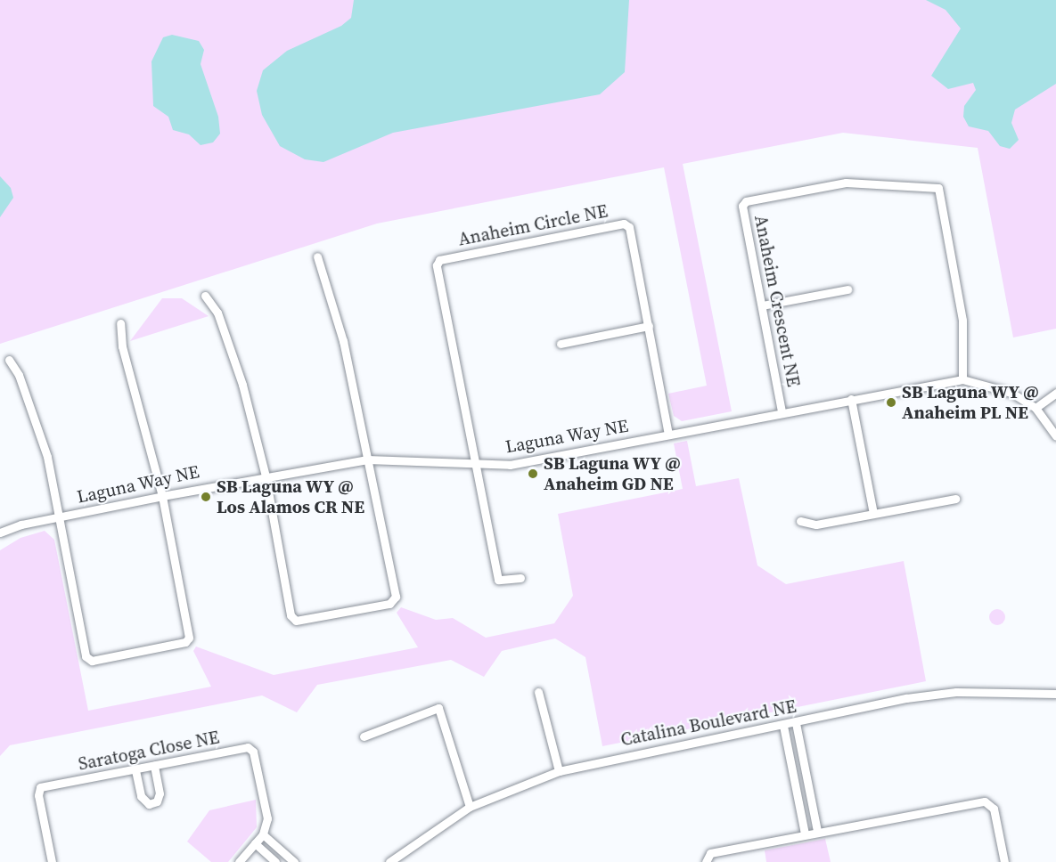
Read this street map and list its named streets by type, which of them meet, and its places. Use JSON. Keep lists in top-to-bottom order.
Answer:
{
  "streets": {
    "street": [
      "Anaheim Circle NE",
      "Anaheim Crescent NE",
      "Laguna Way NE",
      "Catalina Boulevard NE",
      "Saratoga Close NE"
    ]
  },
  "crossings": [
    ["Anaheim Circle NE", "Laguna Way NE"],
    ["Anaheim Crescent NE", "Laguna Way NE"]
  ],
  "places": ["SB Laguna WY @ Anaheim PL NE", "SB Laguna WY @ Anaheim GD NE", "SB Laguna WY @ Los Alamos CR NE"]
}
